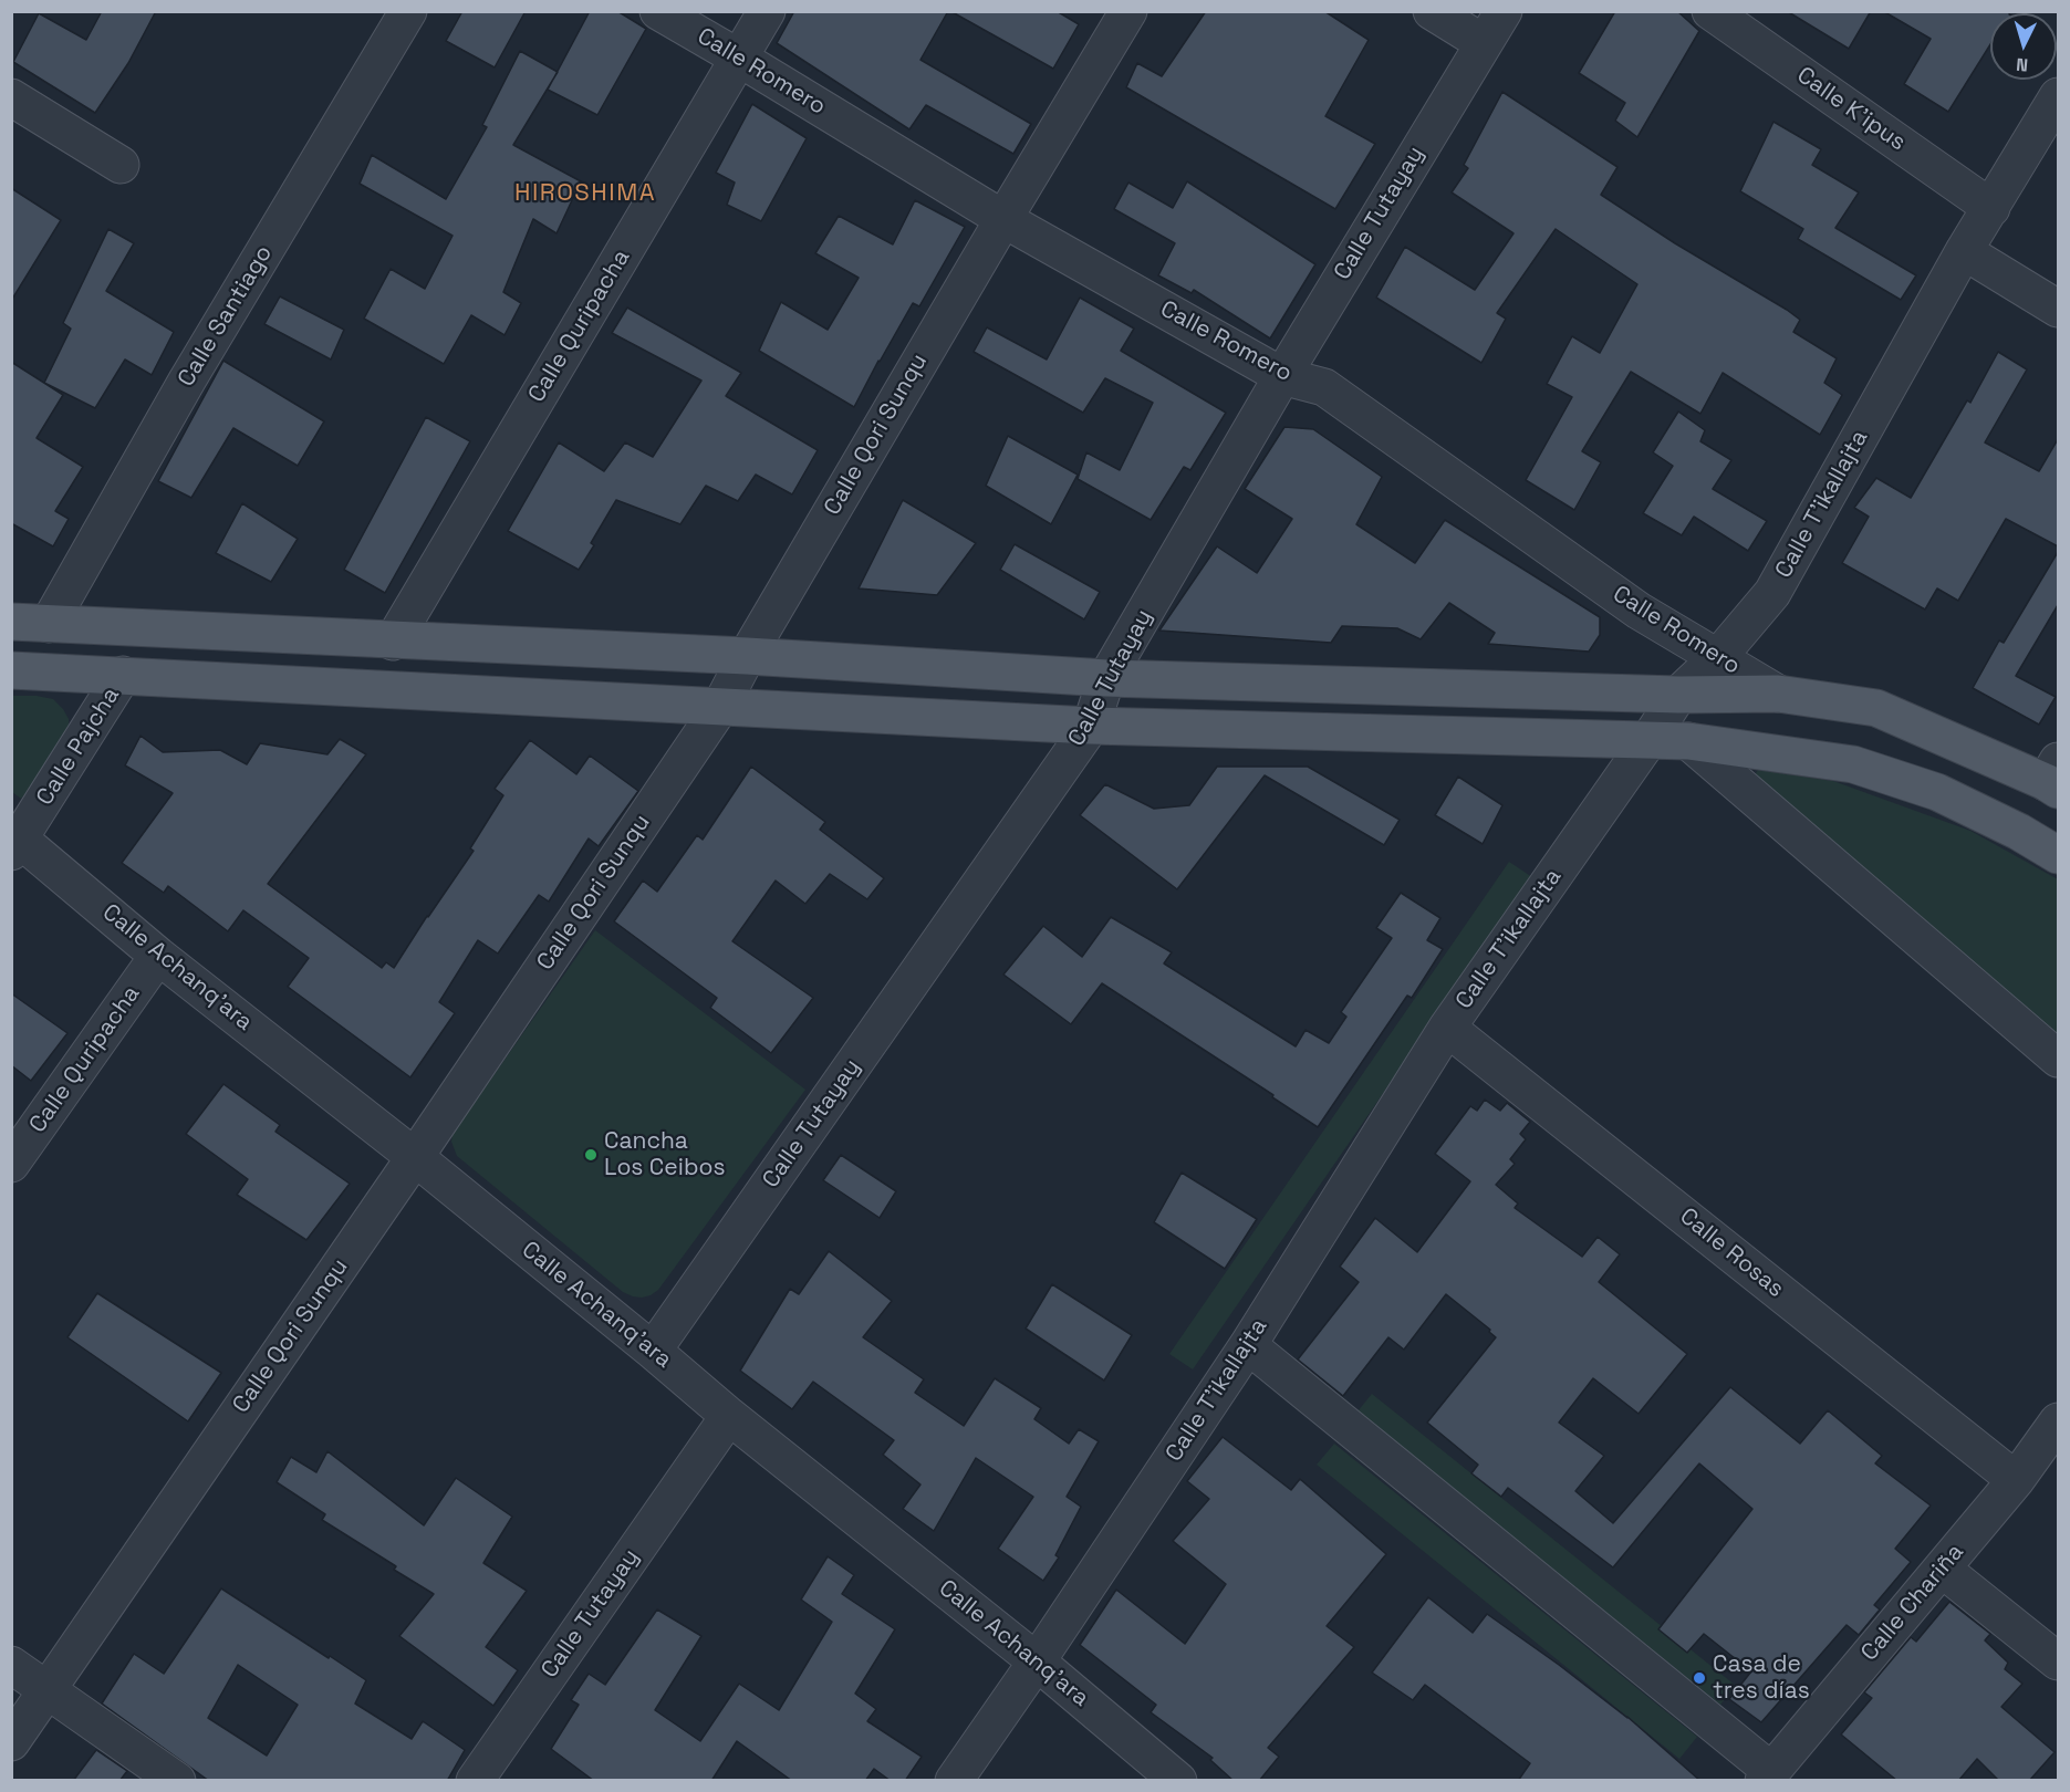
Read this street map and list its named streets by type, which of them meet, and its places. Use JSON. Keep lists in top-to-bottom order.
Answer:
{
  "streets": {
    "street": [
      "Calle Romero",
      "Calle K'ipus",
      "Calle Tutayay",
      "Calle Santiago",
      "Calle Quripacha",
      "Calle Qori Sunqu",
      "Calle T'ikallajta",
      "Calle Pajcha",
      "Calle Achanq'ara",
      "Calle Rosas",
      "Calle Chariña"
    ]
  },
  "crossings": [
    ["Calle Romero", "Calle Tutayay"],
    ["Calle Romero", "Calle Quripacha"],
    ["Calle Romero", "Calle Qori Sunqu"],
    ["Calle Romero", "Calle T'ikallajta"],
    ["Calle K'ipus", "Calle T'ikallajta"],
    ["Calle Tutayay", "Calle Achanq'ara"],
    ["Calle Quripacha", "Calle Achanq'ara"],
    ["Calle Qori Sunqu", "Calle Achanq'ara"],
    ["Calle T'ikallajta", "Calle Achanq'ara"],
    ["Calle T'ikallajta", "Calle Rosas"],
    ["Calle Pajcha", "Calle Achanq'ara"],
    ["Calle Rosas", "Calle Chariña"]
  ],
  "districts": ["HIROSHIMA"],
  "places": ["Cancha Los Ceibos", "Casa de tres días"],
  "north": "bottom"
}
